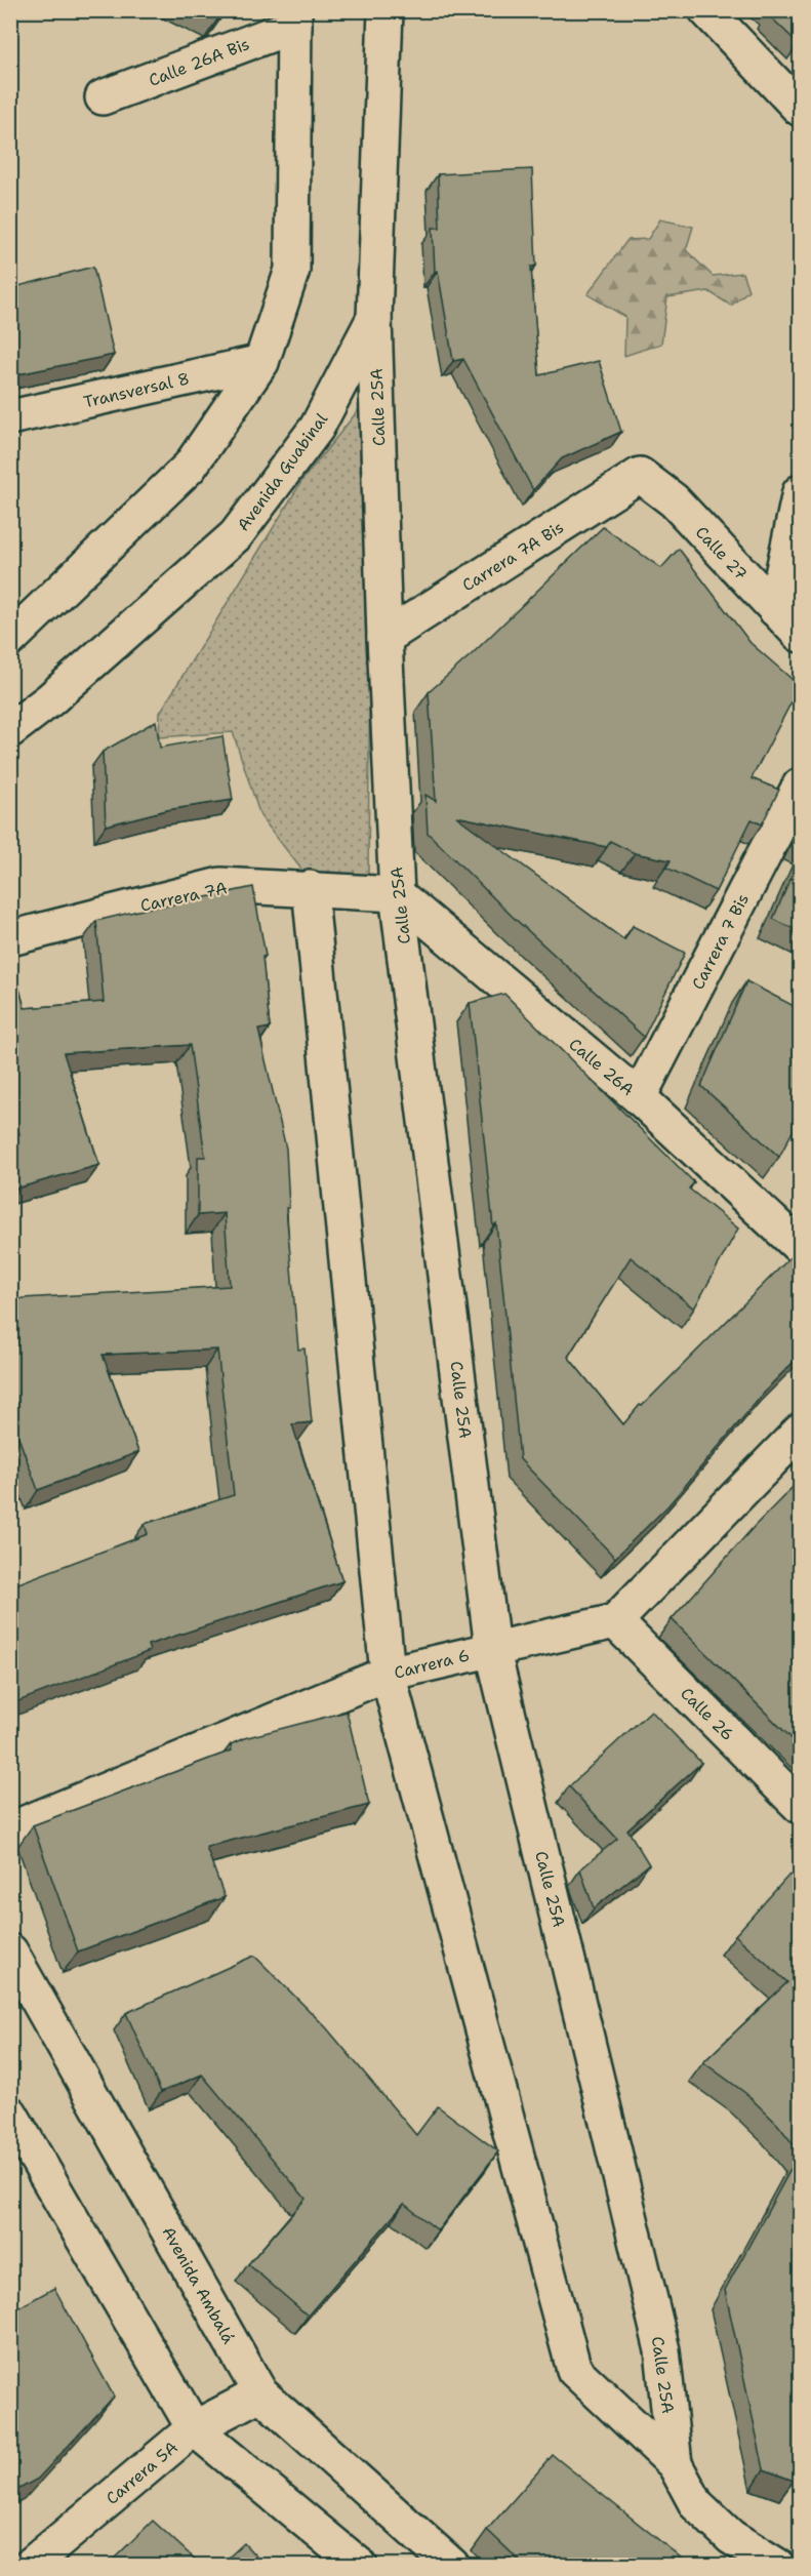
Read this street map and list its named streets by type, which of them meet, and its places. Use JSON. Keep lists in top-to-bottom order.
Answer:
{
  "streets": {
    "street": [
      "Calle 26A Bis",
      "Transversal 8",
      "Calle 25A",
      "Avenida Guabinal",
      "Calle 27",
      "Carrera 7A Bis",
      "Carrera 7A",
      "Carrera 7 Bis",
      "Calle 26A",
      "Carrera 6",
      "Calle 26",
      "Avenida Ambalá",
      "Carrera 5A"
    ]
  },
  "crossings": [
    ["Calle 25A", "Avenida Guabinal"],
    ["Calle 25A", "Carrera 7A Bis"],
    ["Calle 25A", "Carrera 7A"],
    ["Calle 25A", "Calle 26A"],
    ["Calle 25A", "Carrera 6"],
    ["Calle 27", "Carrera 7A Bis"],
    ["Carrera 7A", "Calle 26A"],
    ["Carrera 7 Bis", "Calle 26A"],
    ["Carrera 6", "Calle 26"],
    ["Avenida Ambalá", "Carrera 5A"]
  ]
}
